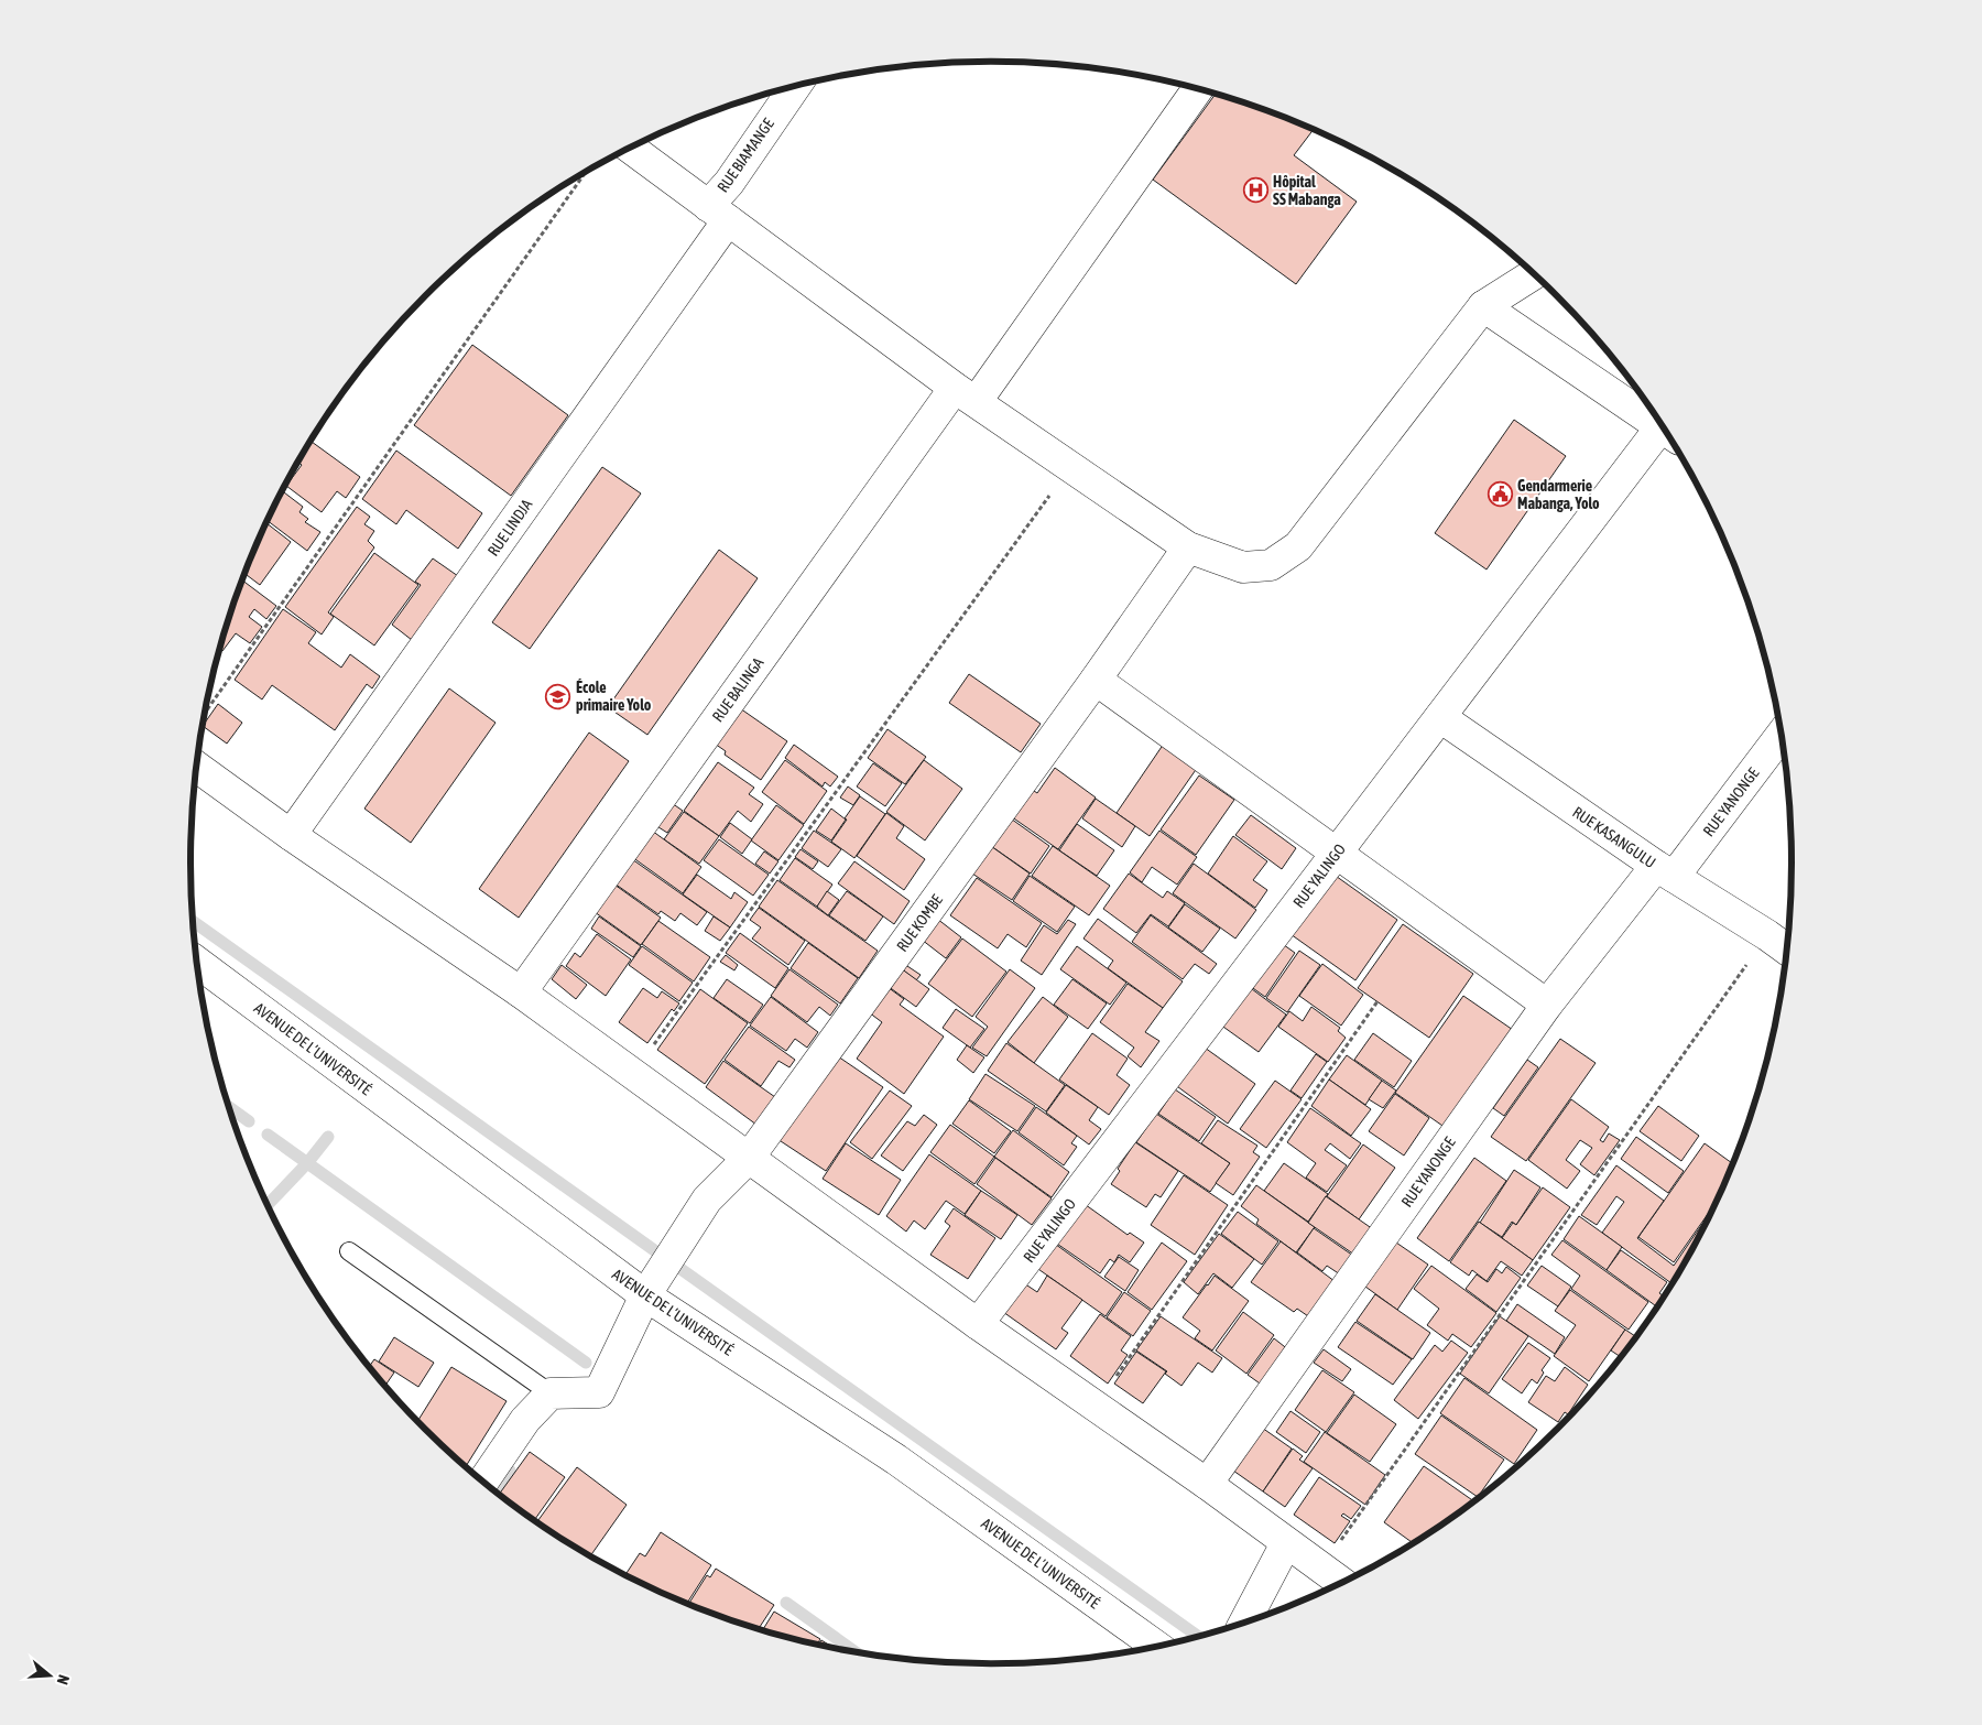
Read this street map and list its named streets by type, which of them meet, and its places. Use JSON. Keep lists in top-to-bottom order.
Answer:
{
  "streets": {
    "street": [
      "RUE BIAMANGE",
      "RUE LINDJA",
      "RUE BALINGA",
      "RUE YANONGE",
      "RUE KASANGULU",
      "RUE YALINGO",
      "RUE KOMBE",
      "AVENUE DE L’UNIVERSITÉ"
    ]
  },
  "crossings": [
    ["RUE BIAMANGE", "RUE LINDJA"],
    ["RUE YANONGE", "RUE KASANGULU"],
    ["RUE KASANGULU", "RUE YALINGO"],
    ["RUE KOMBE", "AVENUE DE L’UNIVERSITÉ"]
  ],
  "places": {
    "hospital": ["Hôpital SS Mabanga"],
    "public building": ["Gendarmerie Mabanga, Yolo"],
    "school or university": ["École primaire Yolo"]
  },
  "north": "right"
}
